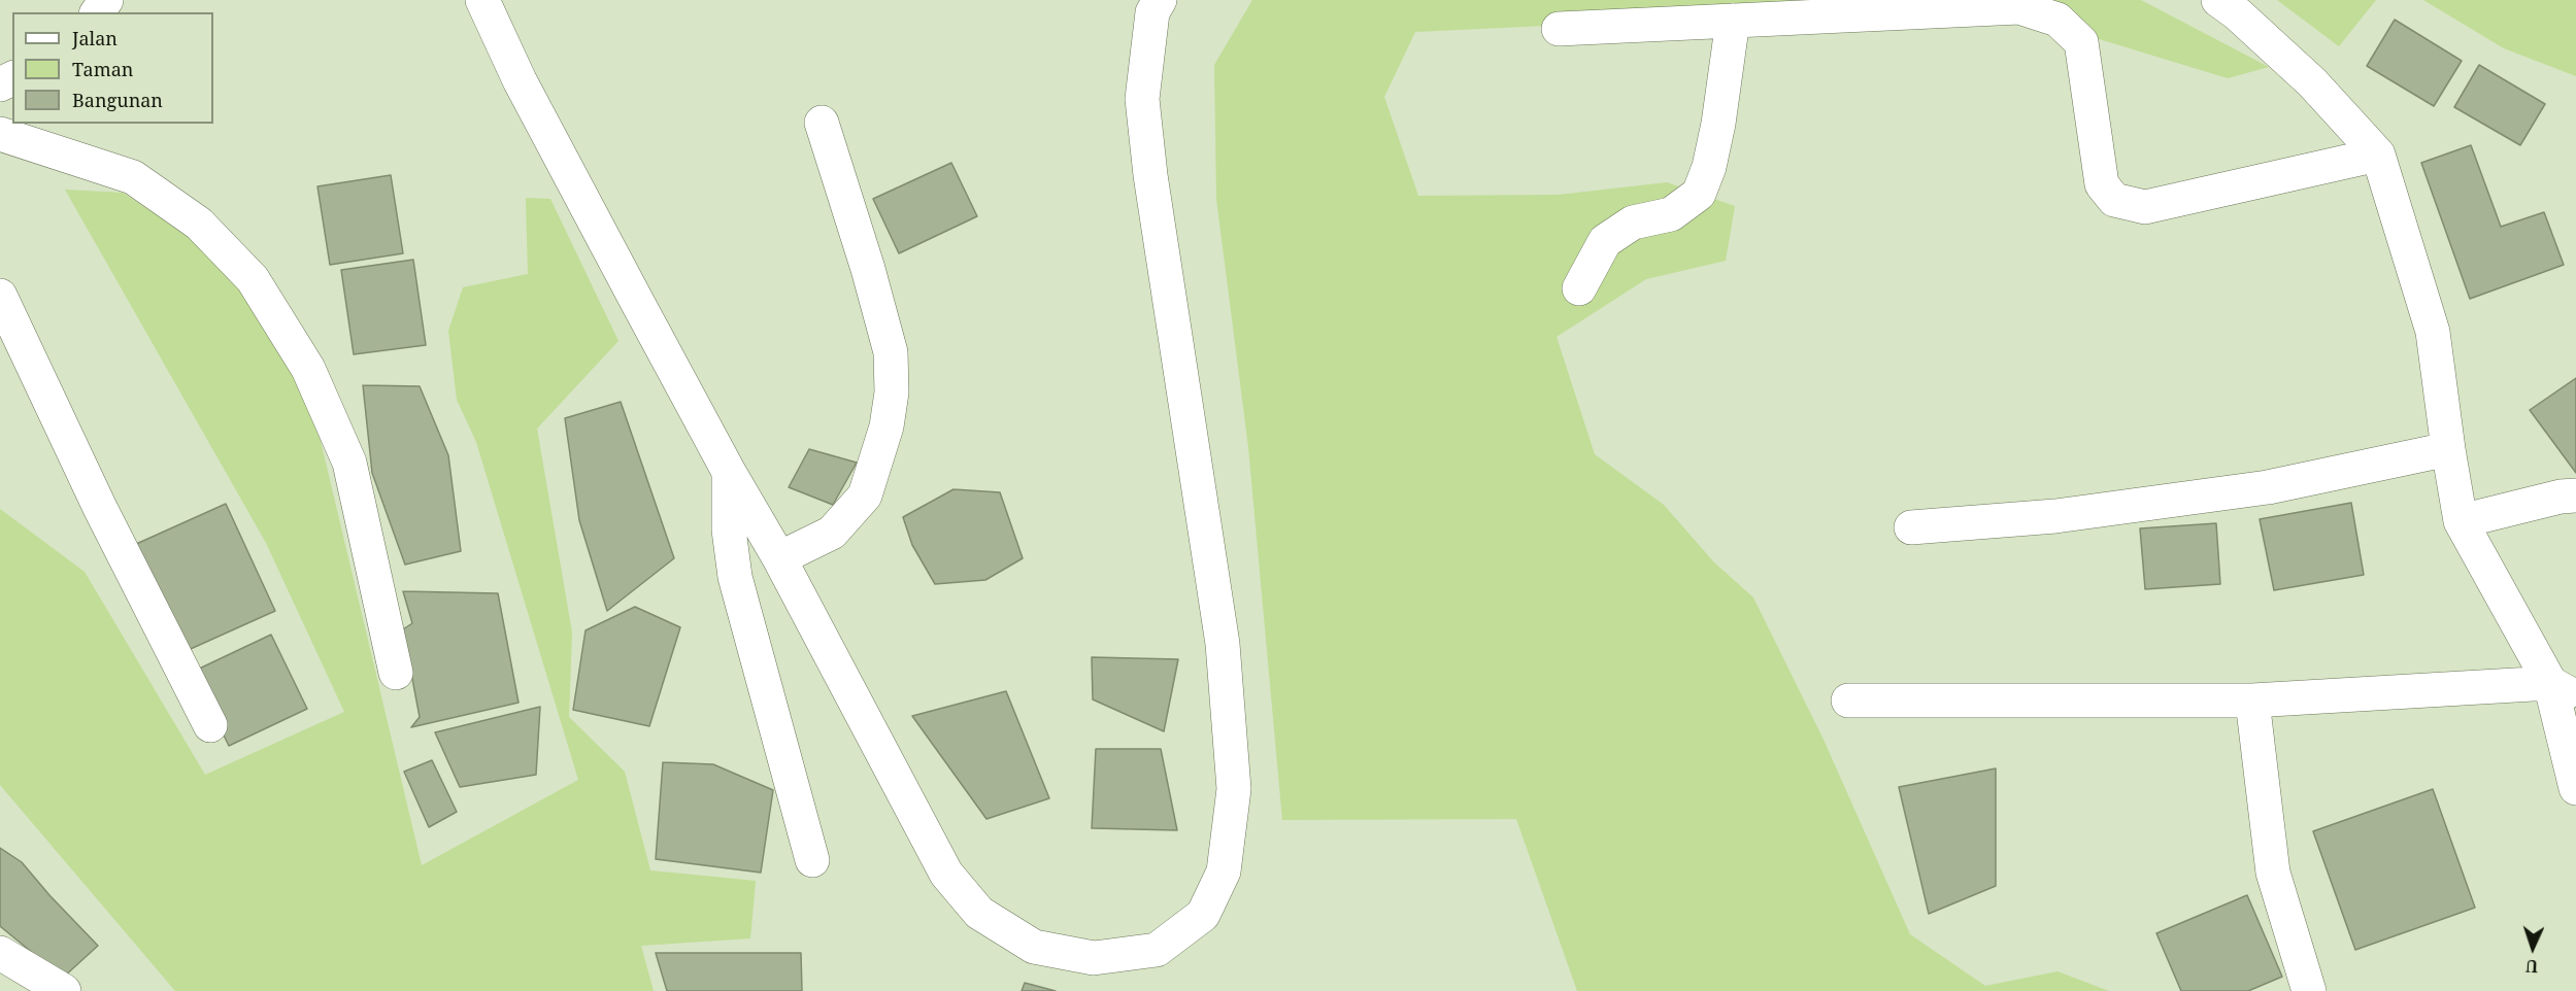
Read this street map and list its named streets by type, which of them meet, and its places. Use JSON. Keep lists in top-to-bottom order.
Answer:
{
  "legend": ["Jalan", "Taman", "Bangunan"],
  "north": "bottom"
}
